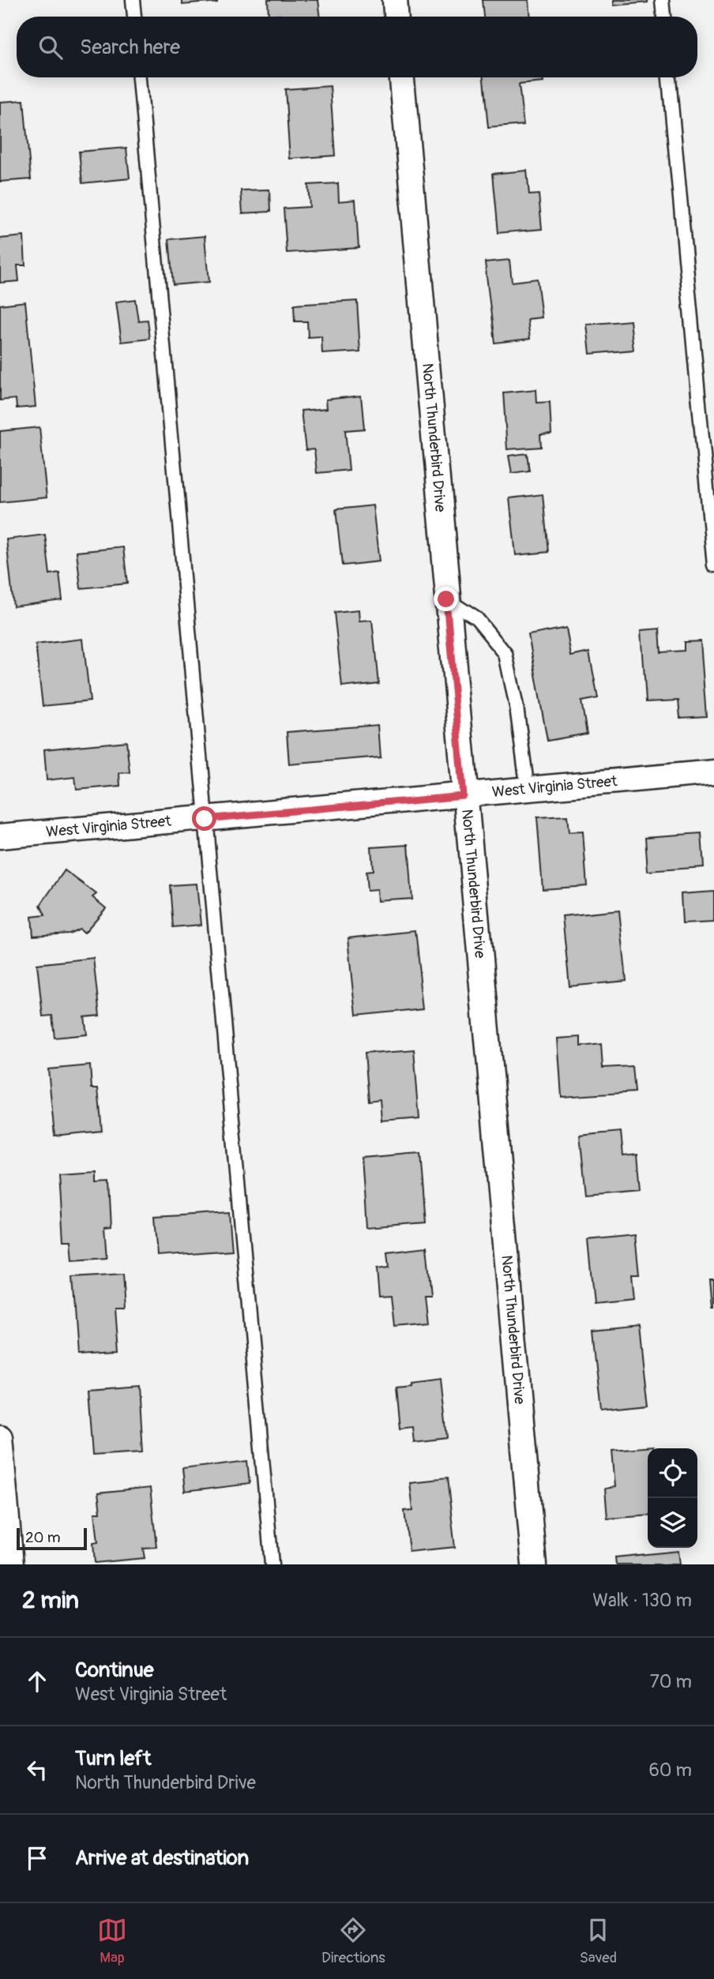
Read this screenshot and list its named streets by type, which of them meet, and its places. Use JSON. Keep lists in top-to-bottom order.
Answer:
{
  "streets": {
    "street": ["North Thunderbird Drive", "West Virginia Street"]
  },
  "crossings": [
    ["North Thunderbird Drive", "West Virginia Street"]
  ],
  "scale_bar": "20 m",
  "page": {
    "search": "Search here",
    "scale": "20 m",
    "heading": ["2 min", "Walk · 130 m"],
    "list": [
      ["Continue", "West Virginia Street", "70 m"],
      ["Turn left", "North Thunderbird Drive", "60 m"],
      "Arrive at destination"
    ],
    "nav": ["Map", "Directions", "Saved"]
  }
}
